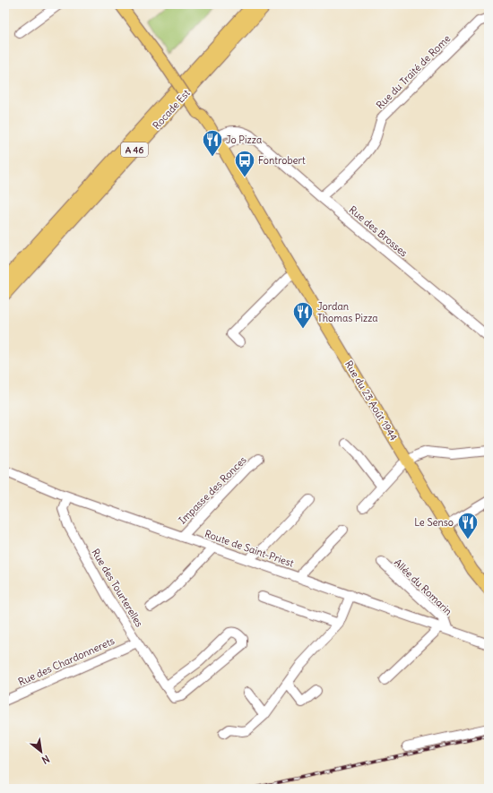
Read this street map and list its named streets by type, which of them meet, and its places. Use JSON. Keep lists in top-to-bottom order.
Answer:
{
  "streets": {
    "highway": ["Rocade Est", "A 46"],
    "main road": ["Rue du 23 Août 1944"],
    "street": [
      "Rue du Traité de Rome",
      "Rue des Brosses",
      "Impasse des Ronces",
      "Route de Saint-Priest",
      "Allée du Romarin",
      "Rue des Tourterelles",
      "Rue des Chardonnerets"
    ]
  },
  "crossings": [
    ["Rue du Traité de Rome", "Rue des Brosses"],
    ["Rue des Brosses", "Rue du 23 Août 1944"],
    ["Impasse des Ronces", "Route de Saint-Priest"],
    ["Route de Saint-Priest", "Allée du Romarin"],
    ["Route de Saint-Priest", "Rue des Tourterelles"],
    ["Rue des Tourterelles", "Rue des Chardonnerets"]
  ],
  "places": {
    "restaurant": ["Jo Pizza", "Jordan Thomas Pizza", "Le Senso"],
    "bus stop": ["Fontrobert"]
  },
  "north": "bottom right"
}
